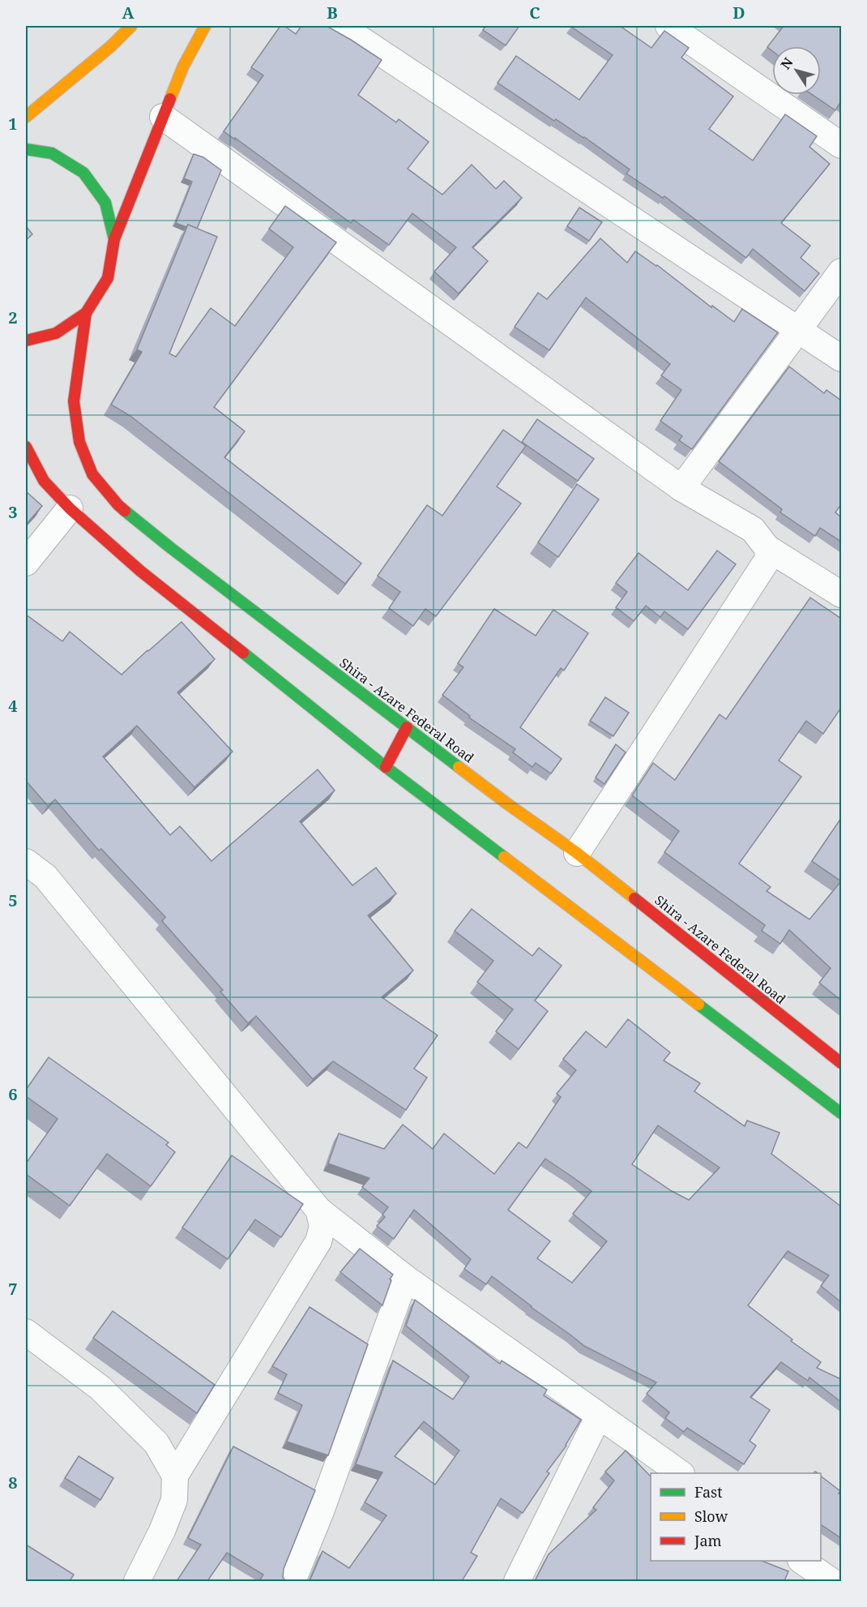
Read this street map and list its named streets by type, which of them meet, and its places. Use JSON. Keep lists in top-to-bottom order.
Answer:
{
  "streets": {
    "main road": ["Shira - Azare Federal Road"]
  },
  "legend": ["Fast", "Slow", "Jam"],
  "north": "top left",
  "grid": {
    "columns": [
      "A",
      "B",
      "C",
      "D"
    ],
    "rows": [
      "1",
      "2",
      "3",
      "4",
      "5",
      "6",
      "7",
      "8"
    ]
  }
}
